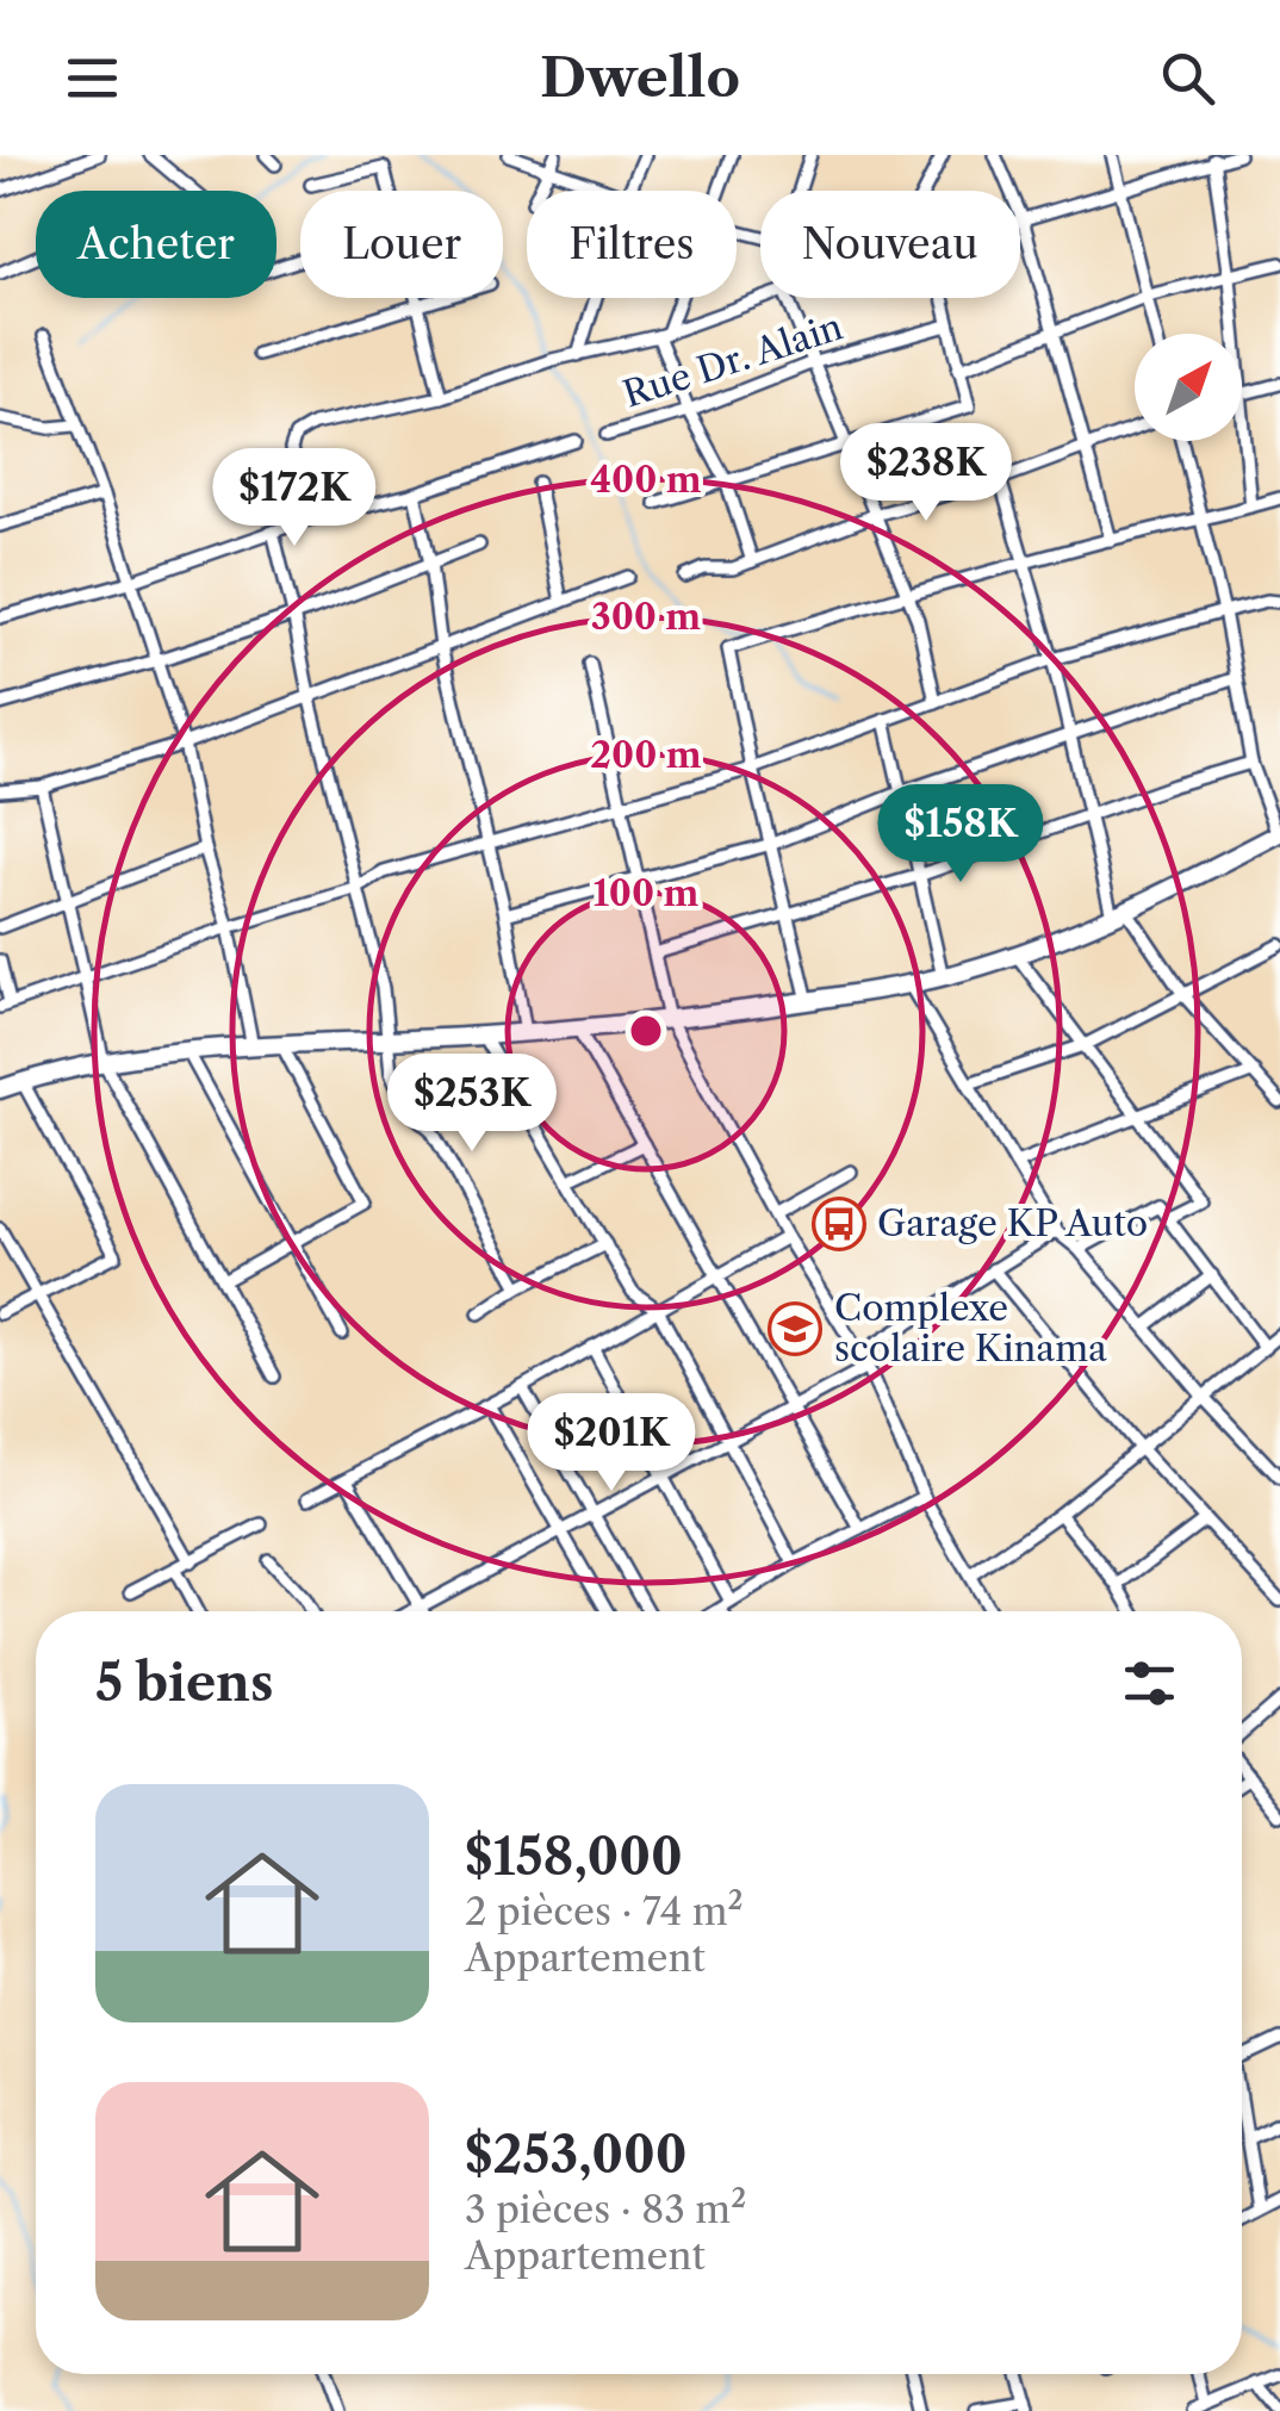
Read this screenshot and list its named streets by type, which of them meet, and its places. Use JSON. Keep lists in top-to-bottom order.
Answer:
{
  "streets": {
    "street": ["Rue Dr. Alain"]
  },
  "places": {
    "bus stop": ["Garage KP Auto"],
    "school or university": ["Complexe scolaire Kinama"]
  },
  "north": "top right",
  "page": {
    "header": "Dwello",
    "chip": [
      "Acheter",
      "Louer",
      "Filtres",
      "Nouveau"
    ],
    "price": [
      "$238K",
      "$172K",
      "$158K",
      "$253K",
      "$201K"
    ],
    "heading": "5 biens",
    "list": [
      {
        "name": "$158,000",
        "note": "2 pièces · 74 m² · Appartement"
      },
      {
        "name": "$253,000",
        "note": "3 pièces · 83 m² · Appartement"
      }
    ]
  },
  "rings": [
    "400 m",
    "300 m",
    "200 m",
    "100 m"
  ]
}
